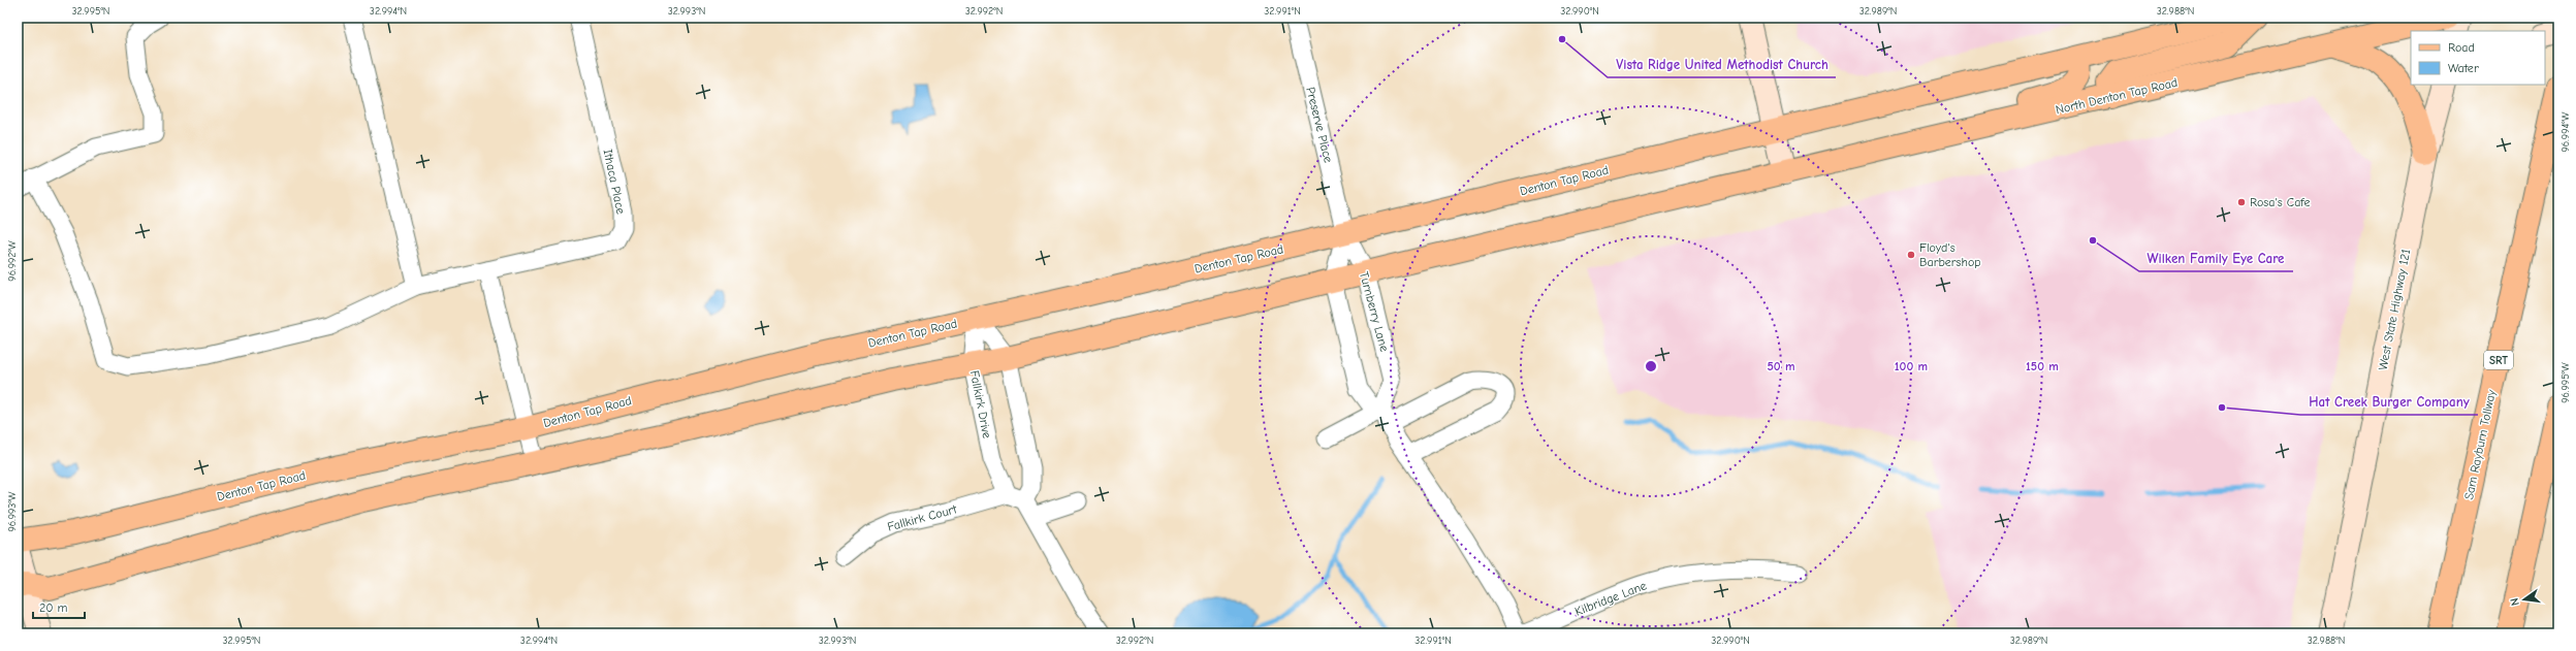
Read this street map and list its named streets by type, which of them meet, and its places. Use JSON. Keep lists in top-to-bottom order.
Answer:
{
  "streets": {
    "main road": [
      "North Denton Tap Road",
      "Denton Tap Road",
      "West State Highway 121",
      "SRT",
      "Sam Rayburn Tollway"
    ],
    "street": [
      "Preserve Place",
      "Ithaca Place",
      "Turnberry Lane",
      "Fallkirk Drive",
      "Fallkirk Court",
      "Kilbridge Lane"
    ]
  },
  "crossings": [
    ["Preserve Place", "Denton Tap Road"],
    ["Preserve Place", "Turnberry Lane"],
    ["Denton Tap Road", "Turnberry Lane"],
    ["Denton Tap Road", "Fallkirk Drive"],
    ["Fallkirk Drive", "Fallkirk Court"]
  ],
  "places": [
    "Vista Ridge United Methodist Church",
    "Rosa's Cafe",
    "Wilken Family Eye Care",
    "Floyd's Barbershop",
    "Hat Creek Burger Company"
  ],
  "legend": ["Road", "Water"],
  "scale_bar": "20 m",
  "north": "left",
  "coordinates": [
    "32.995°N",
    "32.994°N",
    "32.993°N",
    "32.992°N",
    "32.991°N",
    "32.990°N",
    "32.989°N",
    "32.988°N",
    "96.994°W",
    "96.992°W",
    "96.995°W",
    "96.993°W"
  ],
  "rings": ["50 m", "100 m", "150 m"]
}
